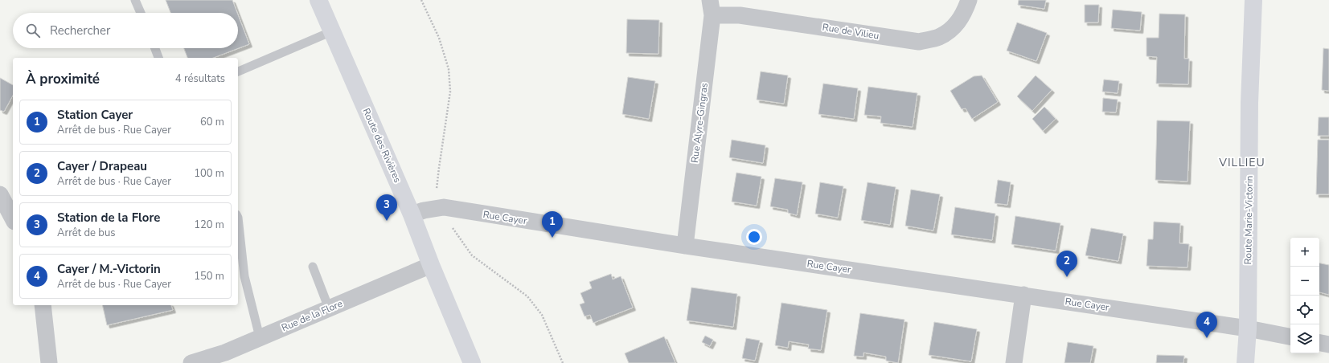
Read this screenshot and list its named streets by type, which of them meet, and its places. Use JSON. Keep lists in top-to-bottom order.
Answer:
{
  "streets": {
    "main road": ["Route des Rivières", "Route Marie-Victorin"],
    "street": [
      "Rue de Vilieu",
      "Rue Alyre-Gingras",
      "Rue Cayer",
      "Rue de la Flore"
    ]
  },
  "crossings": [
    ["Rue de Vilieu", "Rue Alyre-Gingras"],
    ["Rue Alyre-Gingras", "Rue Cayer"],
    ["Route des Rivières", "Rue Cayer"],
    ["Route des Rivières", "Rue de la Flore"],
    ["Rue Cayer", "Route Marie-Victorin"]
  ],
  "districts": ["VILLIEU"],
  "page": {
    "search": "Rechercher",
    "heading": ["À proximité", "4 résultats"],
    "list": [
      {
        "mark": "1",
        "name": "Station Cayer",
        "note": "Arrêt de bus · Rue Cayer",
        "value": "60 m"
      },
      {
        "mark": "2",
        "name": "Cayer / Drapeau",
        "note": "Arrêt de bus · Rue Cayer",
        "value": "100 m"
      },
      {
        "mark": "3",
        "name": "Station de la Flore",
        "note": "Arrêt de bus",
        "value": "120 m"
      },
      {
        "mark": "4",
        "name": "Cayer / M.-Victorin",
        "note": "Arrêt de bus · Rue Cayer",
        "value": "150 m"
      }
    ],
    "pins": [
      "3",
      "1",
      "2",
      "4"
    ],
    "map_buttons": ["+", "−"]
  }
}
